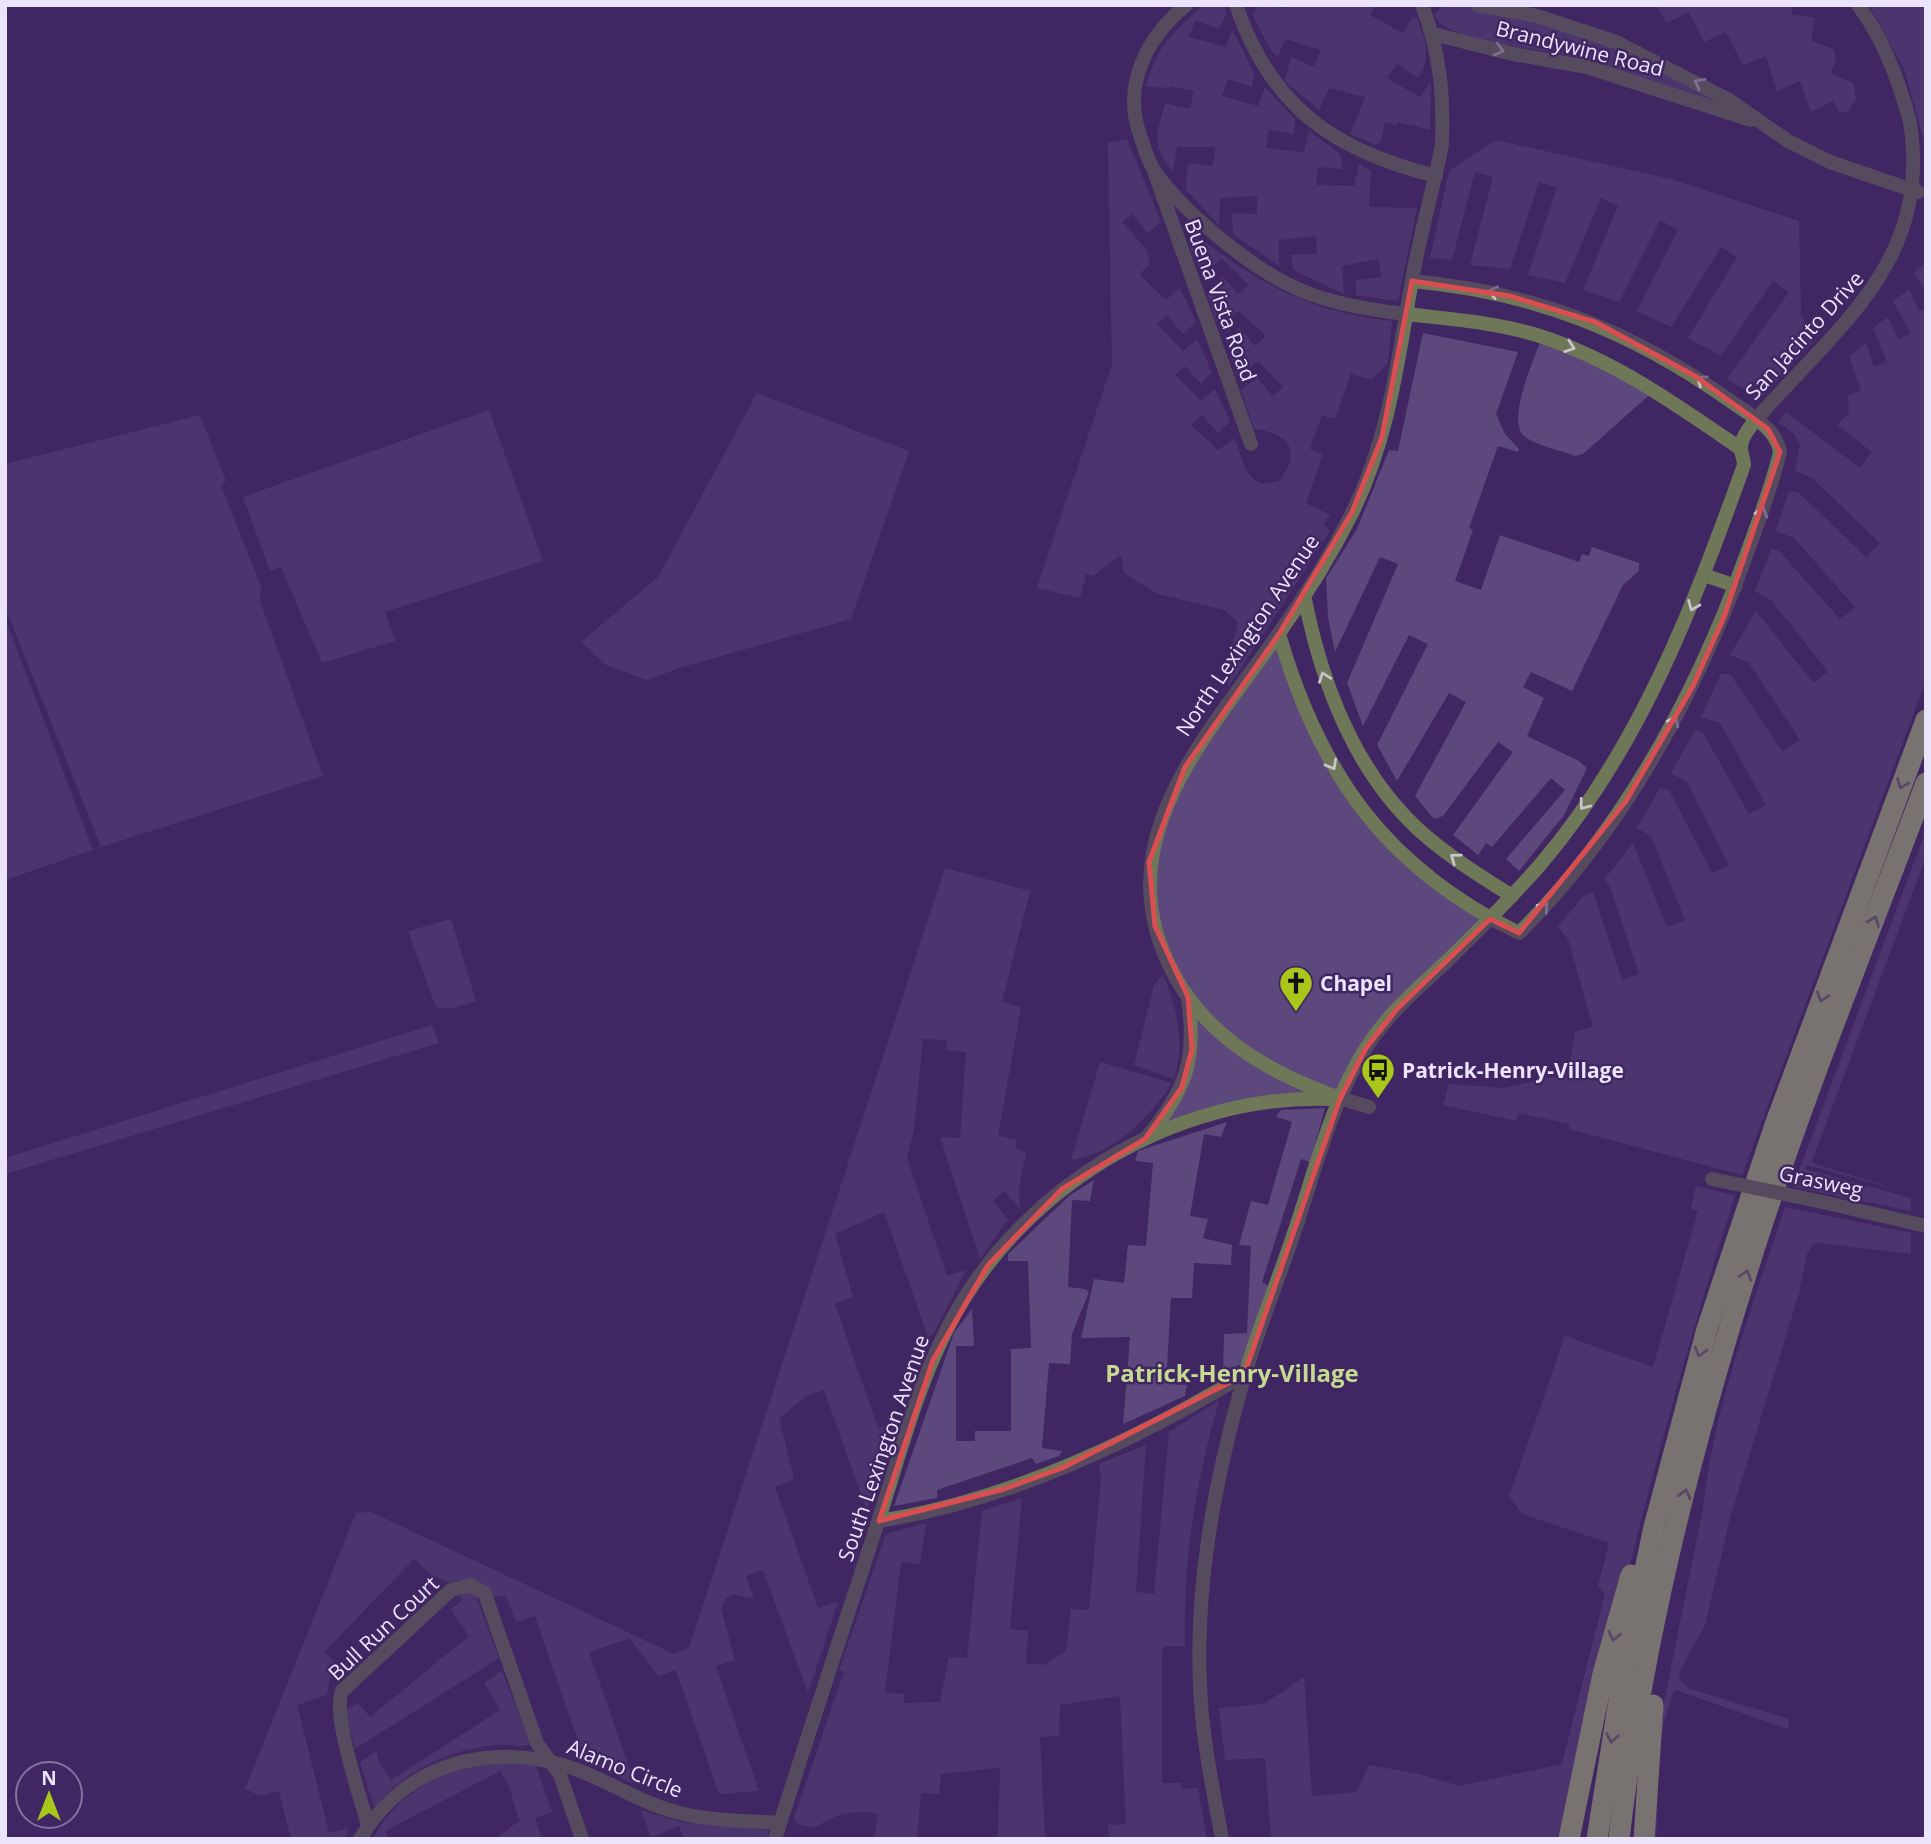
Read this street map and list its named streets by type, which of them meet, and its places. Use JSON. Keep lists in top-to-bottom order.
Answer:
{
  "streets": {
    "street": [
      "Brandywine Road",
      "Buena Vista Road",
      "San Jacinto Drive",
      "North Lexington Avenue",
      "Grasweg",
      "South Lexington Avenue",
      "Bull Run Court",
      "Alamo Circle"
    ]
  },
  "crossings": [
    ["Brandywine Road", "San Jacinto Drive"],
    ["Brandywine Road", "North Lexington Avenue"],
    ["North Lexington Avenue", "South Lexington Avenue"],
    ["South Lexington Avenue", "Alamo Circle"],
    ["Bull Run Court", "Alamo Circle"]
  ],
  "districts": ["Patrick-Henry-Village"],
  "places": {
    "church": ["Chapel"],
    "bus stop": ["Patrick-Henry-Village"]
  },
  "north": "top"
}
